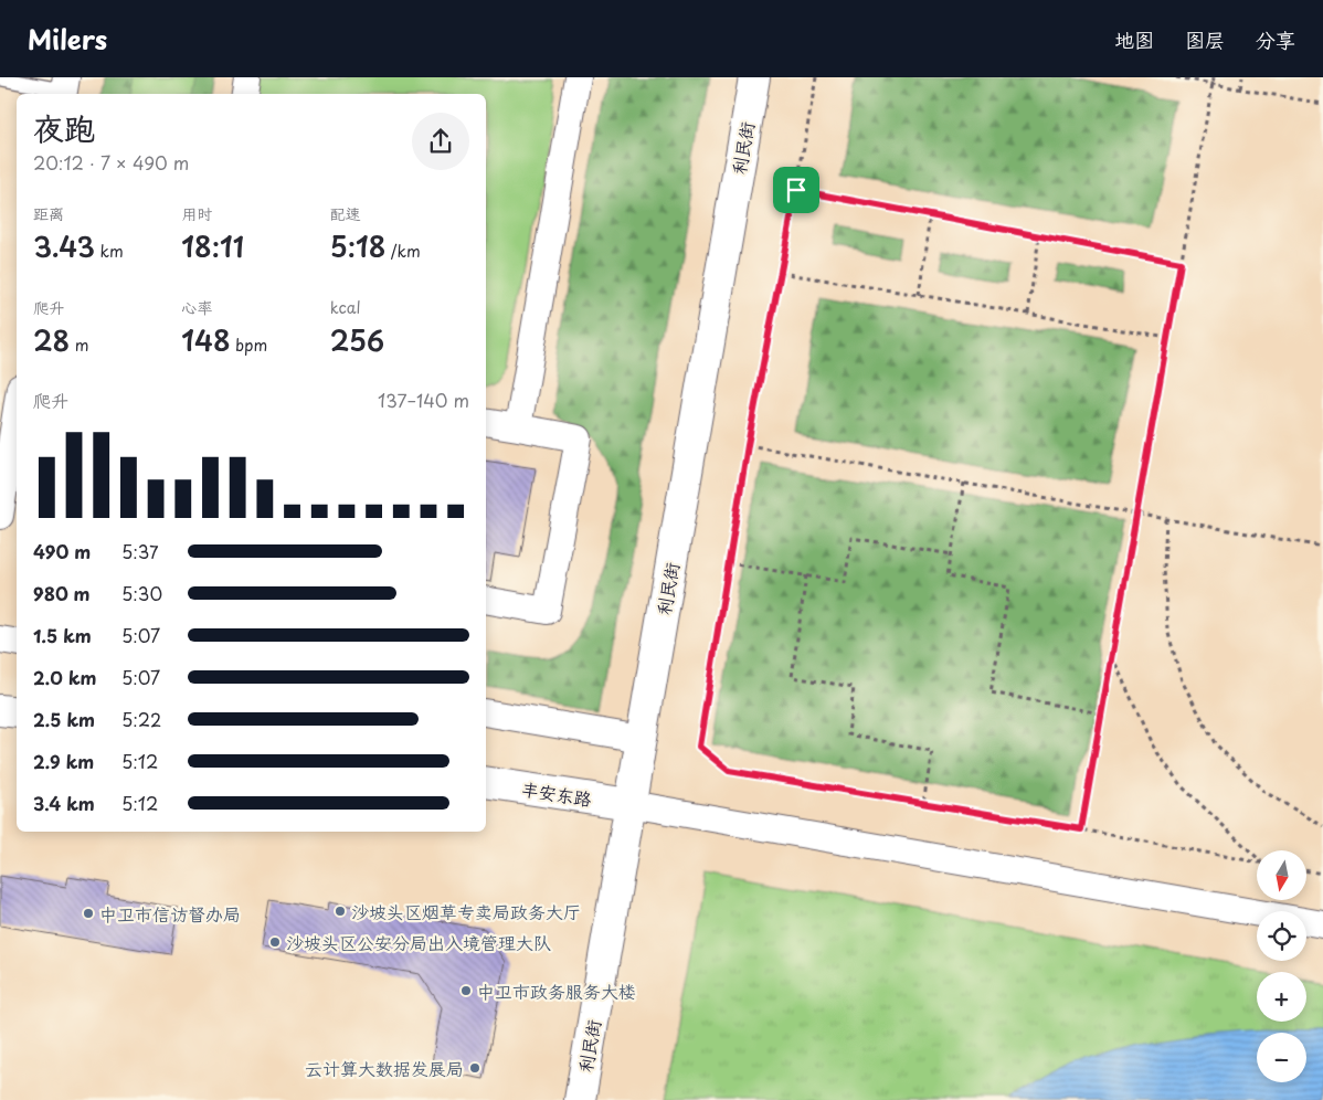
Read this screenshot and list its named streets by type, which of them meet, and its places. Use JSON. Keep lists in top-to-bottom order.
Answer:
{
  "streets": {
    "street": ["利民街", "丰安东路"]
  },
  "crossings": [
    ["利民街", "丰安东路"]
  ],
  "places": [
    "沙坡头区烟草专卖局政务大厅",
    "中卫市信访督办局",
    "沙坡头区公安分局出入境管理大队",
    "中卫市政务服务大楼",
    "云计算大数据发展局"
  ],
  "north": "bottom",
  "page": {
    "header": "Milers",
    "nav": ["地图", "图层", "分享"],
    "heading": ["夜跑", "20:12 · 7 × 490 m"],
    "stats": [
      ["距离", "3.43 km"],
      ["用时", "18:11"],
      ["配速", "5:18 /km"],
      ["爬升", "28 m"],
      ["心率", "148 bpm"],
      ["kcal", "256"]
    ],
    "chart": ["爬升", "137–140 m"],
    "list": [
      {
        "name": "490 m",
        "note": "5:37"
      },
      {
        "name": "980 m",
        "note": "5:30"
      },
      {
        "name": "1.5 km",
        "note": "5:07"
      },
      {
        "name": "2.0 km",
        "note": "5:07"
      },
      {
        "name": "2.5 km",
        "note": "5:22"
      },
      {
        "name": "2.9 km",
        "note": "5:12"
      },
      {
        "name": "3.4 km",
        "note": "5:12"
      }
    ],
    "map_buttons": ["+", "−"]
  }
}
